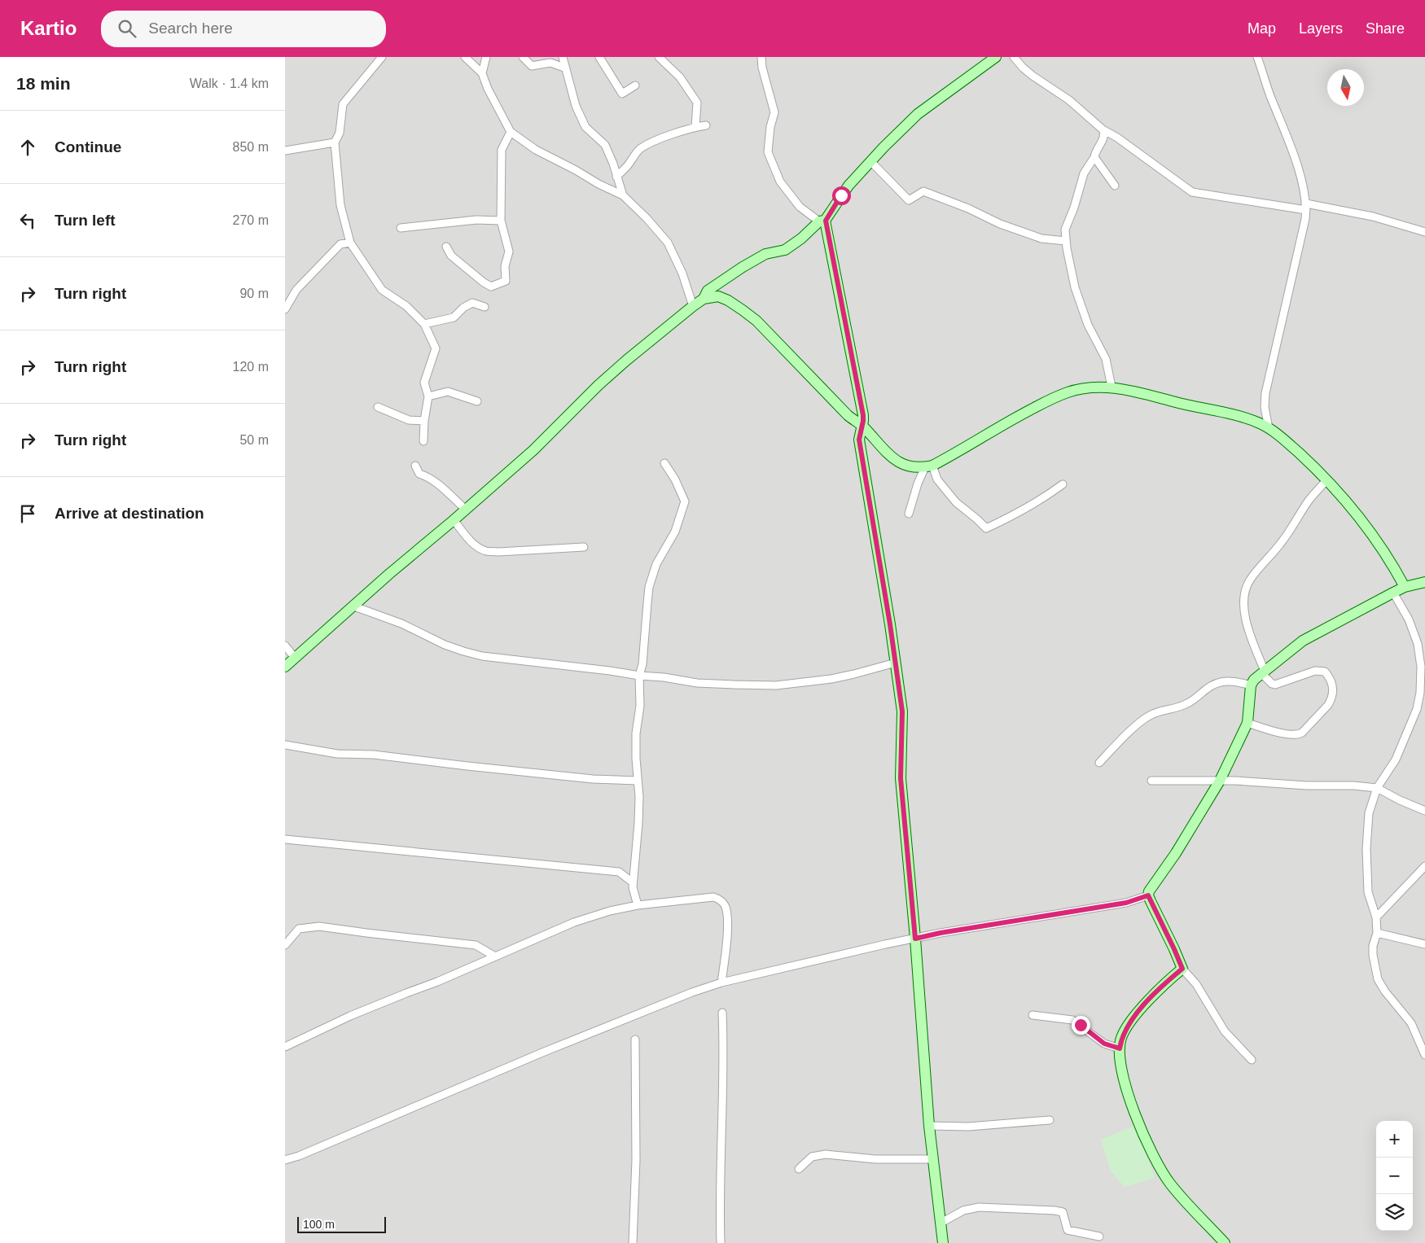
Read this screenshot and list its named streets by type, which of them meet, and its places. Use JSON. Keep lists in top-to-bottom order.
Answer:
{
  "scale_bar": "100 m",
  "north": "bottom",
  "page": {
    "header": "Kartio",
    "search": "Search here",
    "nav": ["Map", "Layers", "Share"],
    "heading": ["18 min", "Walk · 1.4 km"],
    "list": [
      ["Continue", "850 m"],
      ["Turn left", "270 m"],
      ["Turn right", "90 m"],
      ["Turn right", "120 m"],
      ["Turn right", "50 m"],
      "Arrive at destination"
    ],
    "map_buttons": ["+", "−"],
    "scale": "100 m"
  }
}
